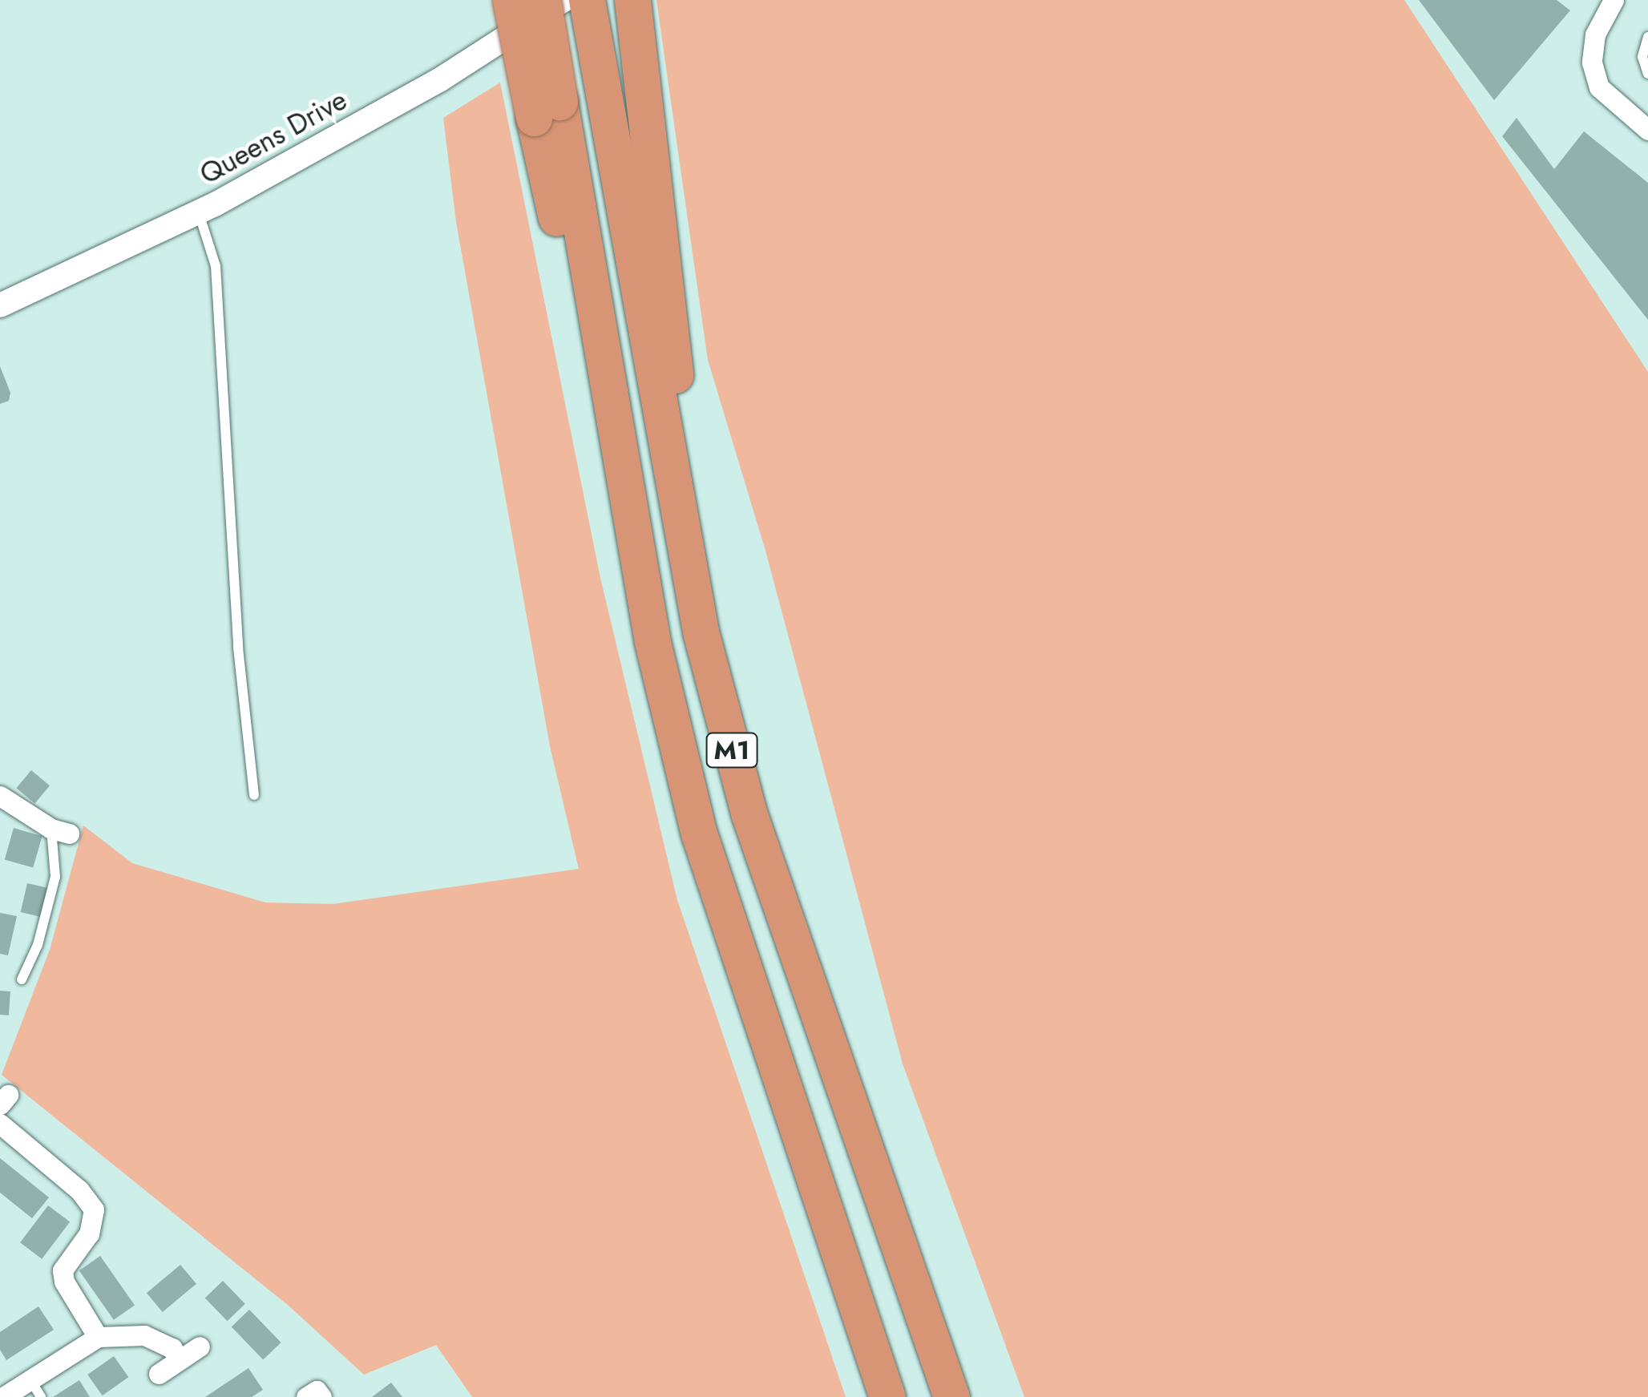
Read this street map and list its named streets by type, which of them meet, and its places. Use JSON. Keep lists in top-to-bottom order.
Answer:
{
  "streets": {
    "highway": ["M1"],
    "street": ["Queens Drive"]
  }
}
